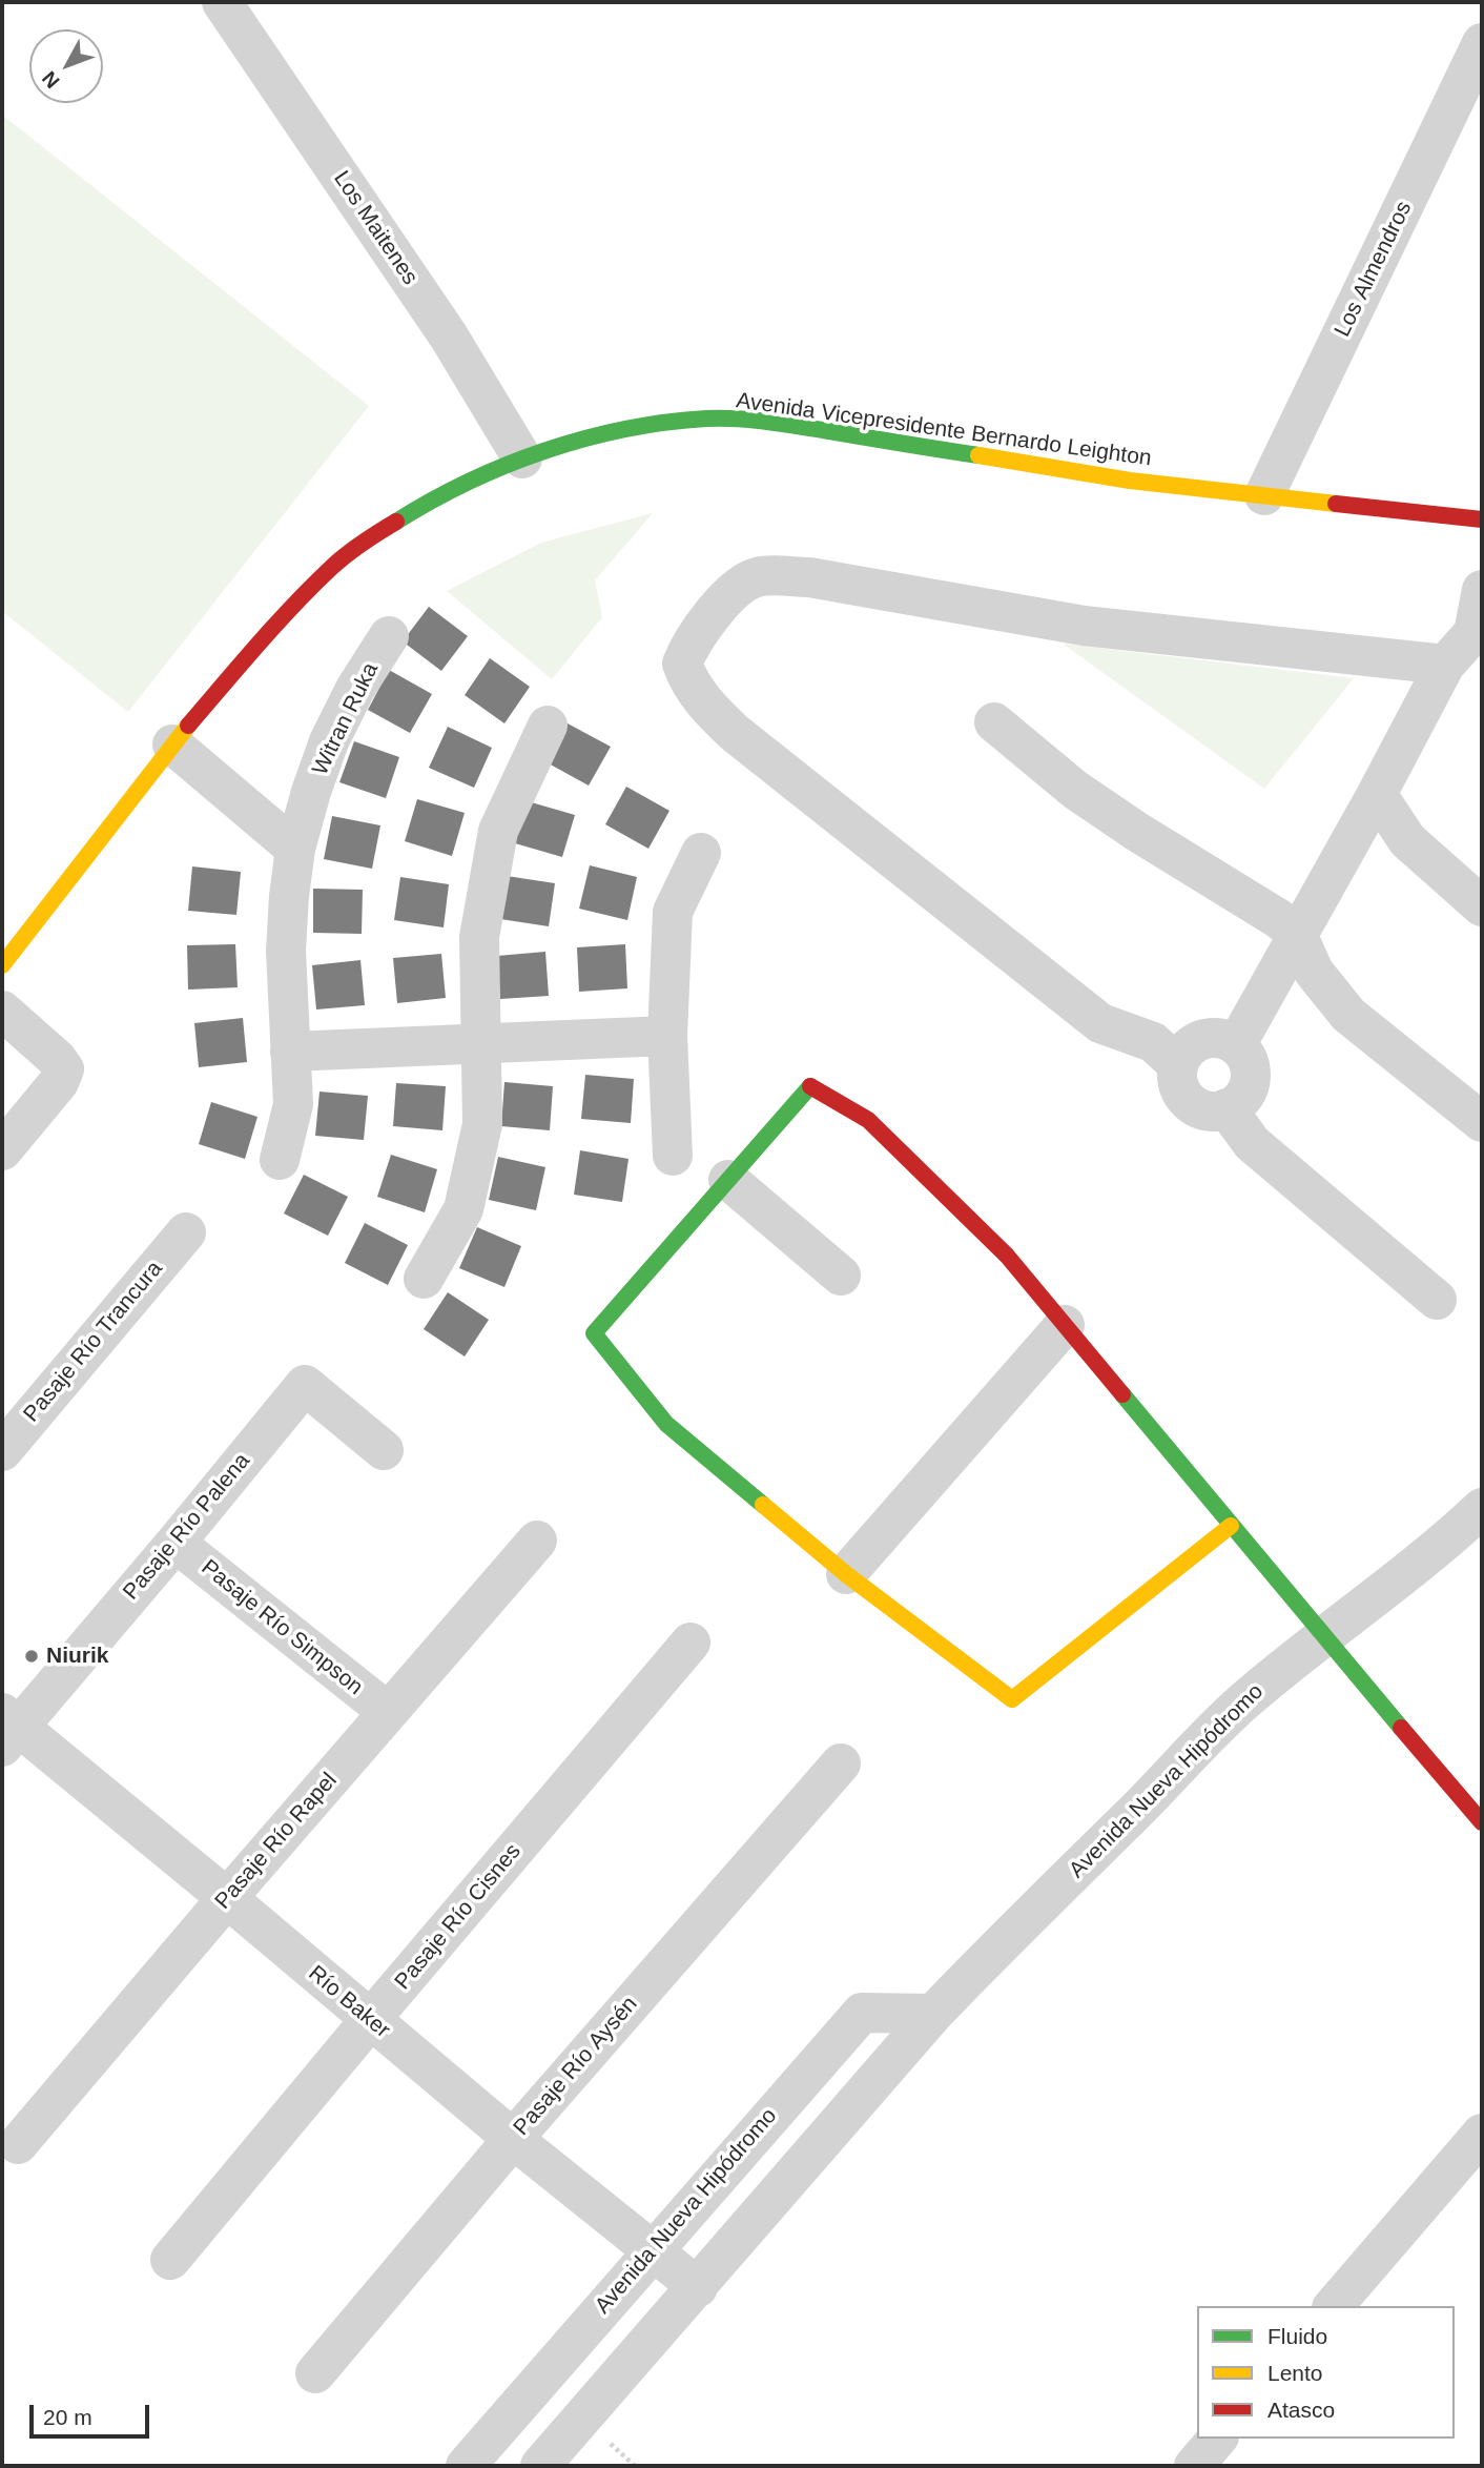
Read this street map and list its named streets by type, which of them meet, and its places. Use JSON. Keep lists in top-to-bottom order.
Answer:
{
  "streets": {
    "street": [
      "Los Maitenes",
      "Los Almendros",
      "Avenida Vicepresidente Bernardo Leighton",
      "Witran Ruka",
      "Pasaje Río Trancura",
      "Pasaje Río Palena",
      "Pasaje Río Simpson",
      "Avenida Nueva Hipódromo",
      "Pasaje Río Rapel",
      "Pasaje Río Cisnes",
      "Río Baker",
      "Pasaje Río Aysén"
    ]
  },
  "crossings": [
    ["Los Maitenes", "Avenida Vicepresidente Bernardo Leighton"],
    ["Los Almendros", "Avenida Vicepresidente Bernardo Leighton"],
    ["Pasaje Río Palena", "Pasaje Río Simpson"],
    ["Pasaje Río Palena", "Río Baker"],
    ["Pasaje Río Simpson", "Pasaje Río Rapel"],
    ["Avenida Nueva Hipódromo", "Río Baker"],
    ["Pasaje Río Rapel", "Río Baker"],
    ["Pasaje Río Cisnes", "Río Baker"],
    ["Río Baker", "Pasaje Río Aysén"]
  ],
  "places": ["Niurik"],
  "legend": ["Fluido", "Lento", "Atasco"],
  "scale_bar": "20 m",
  "north": "bottom left"
}
